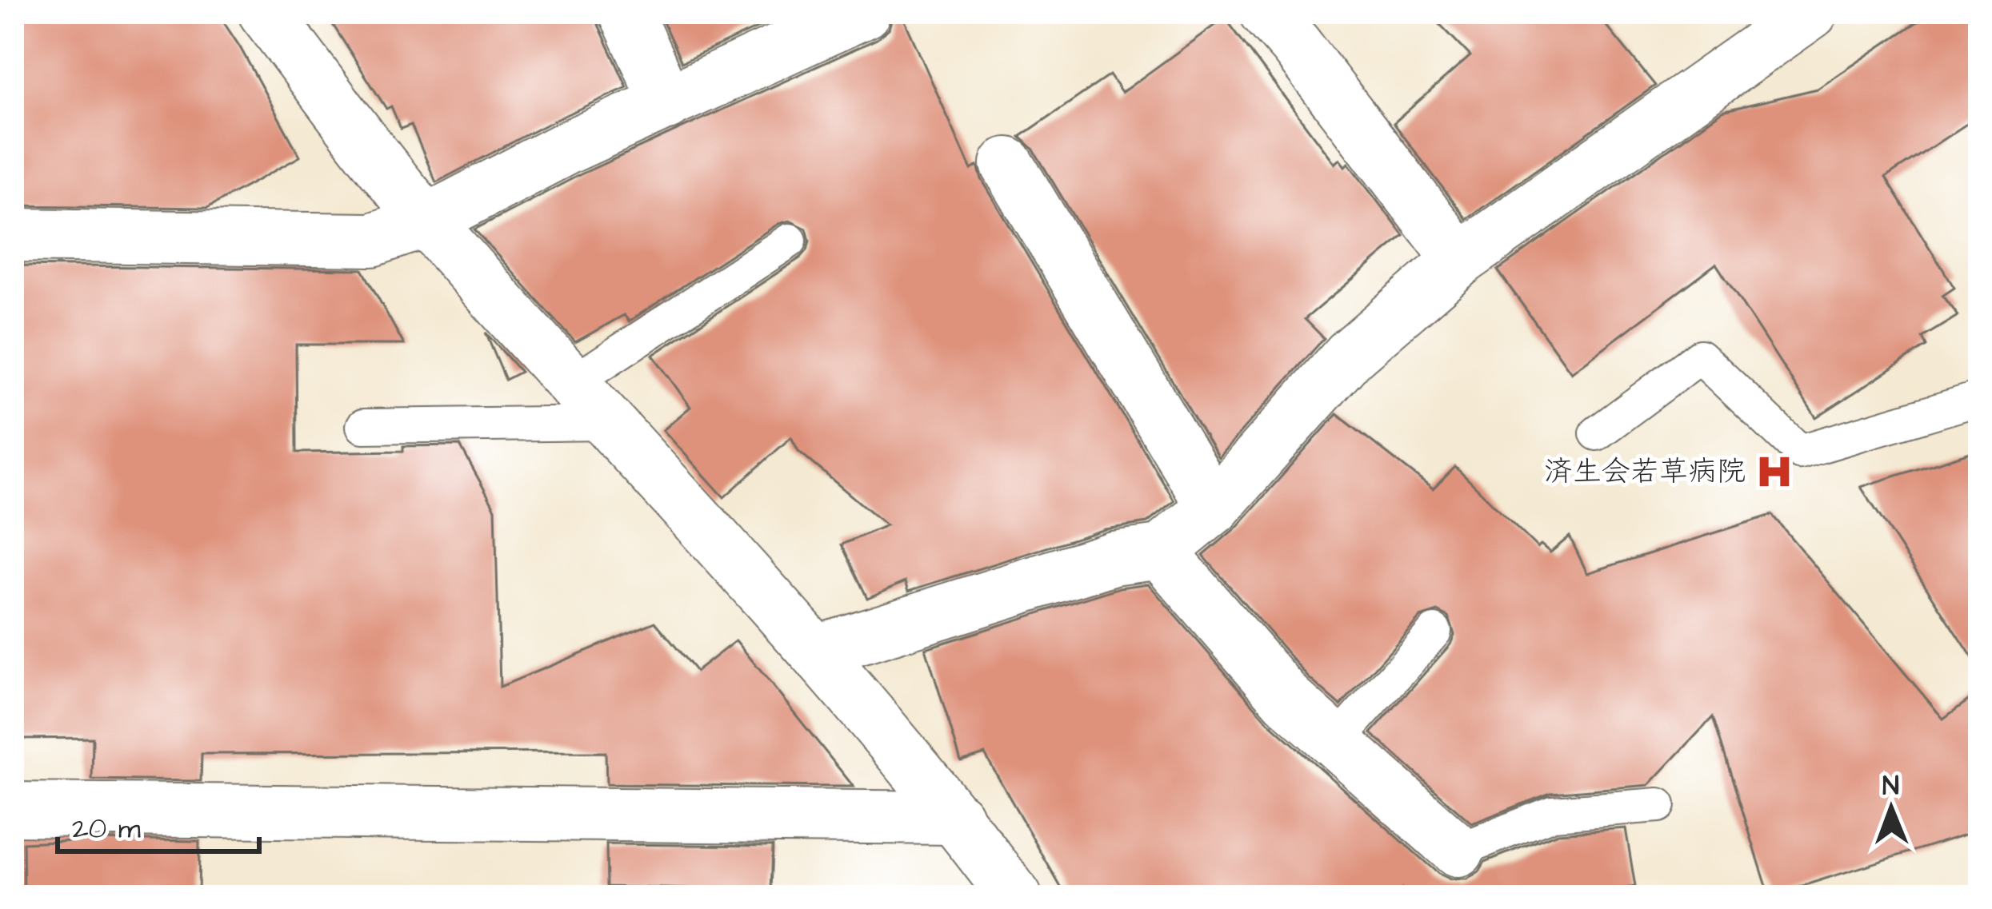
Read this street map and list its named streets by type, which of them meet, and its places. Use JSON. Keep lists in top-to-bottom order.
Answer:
{
  "places": {
    "hospital": ["済生会若草病院"]
  },
  "scale_bar": "20 m",
  "north": "top"
}
